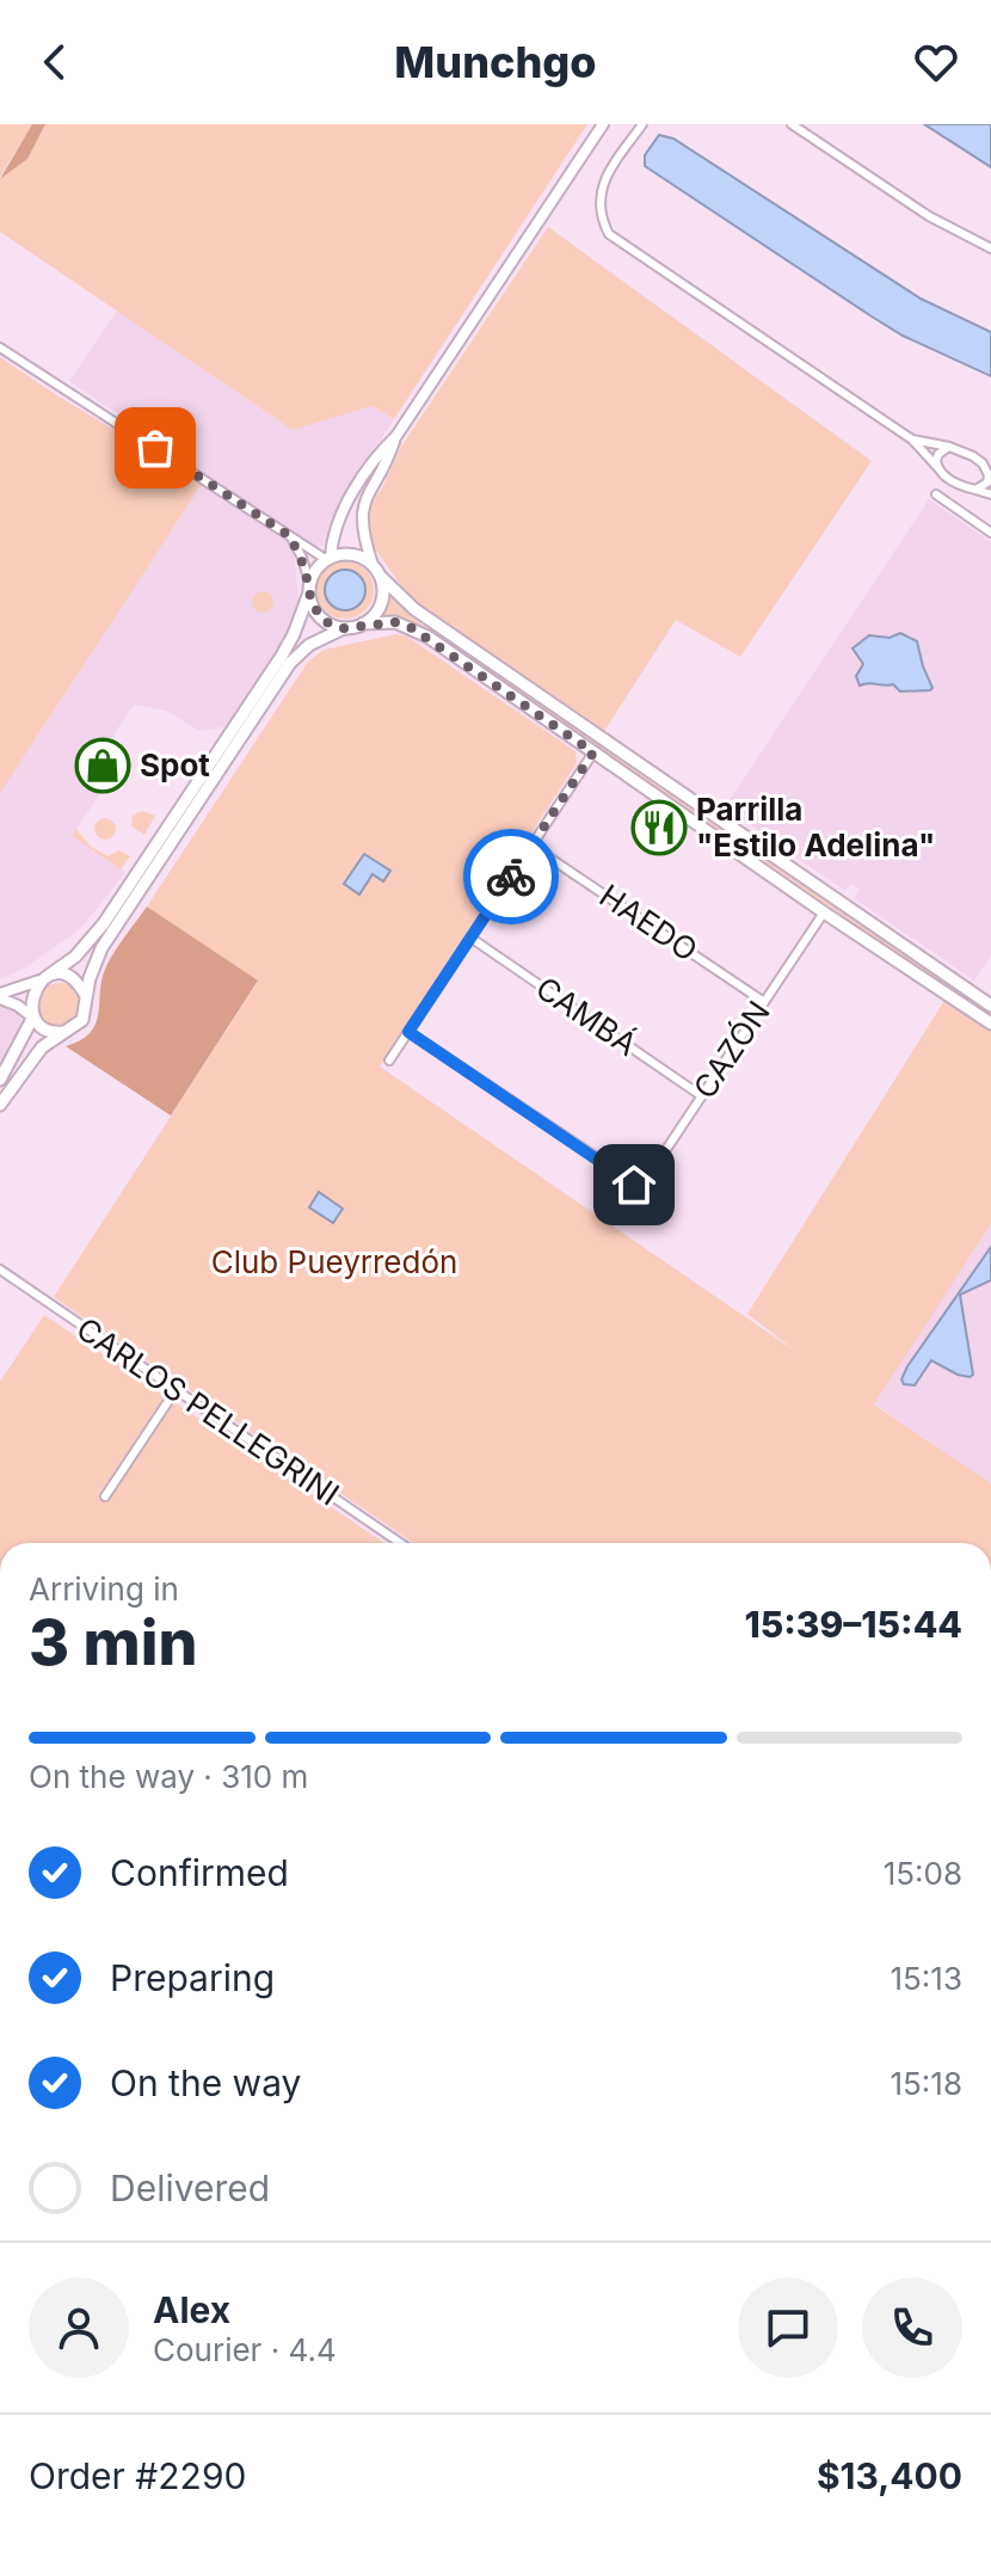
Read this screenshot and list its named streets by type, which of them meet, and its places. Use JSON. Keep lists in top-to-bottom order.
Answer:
{
  "streets": {
    "street": [
      "HAEDO",
      "CAMBÁ",
      "CAZÓN",
      "CARLOS PELLEGRINI"
    ]
  },
  "crossings": [
    ["HAEDO", "CAZÓN"],
    ["CAMBÁ", "CAZÓN"]
  ],
  "parks": ["Club Pueyrredón"],
  "places": {
    "shop": ["Spot"],
    "restaurant": ["Parrilla \"Estilo Adelina\""]
  },
  "page": {
    "header": "Munchgo",
    "heading": ["3 min", "Arriving in", "15:39–15:44"],
    "panel": [
      "Alex",
      "Courier · 4.4",
      "Order #2290",
      "$13,400"
    ],
    "bar": "On the way · 310 m",
    "list": [
      ["Confirmed", "15:08"],
      ["Preparing", "15:13"],
      ["On the way", "15:18"],
      "Delivered"
    ]
  }
}
